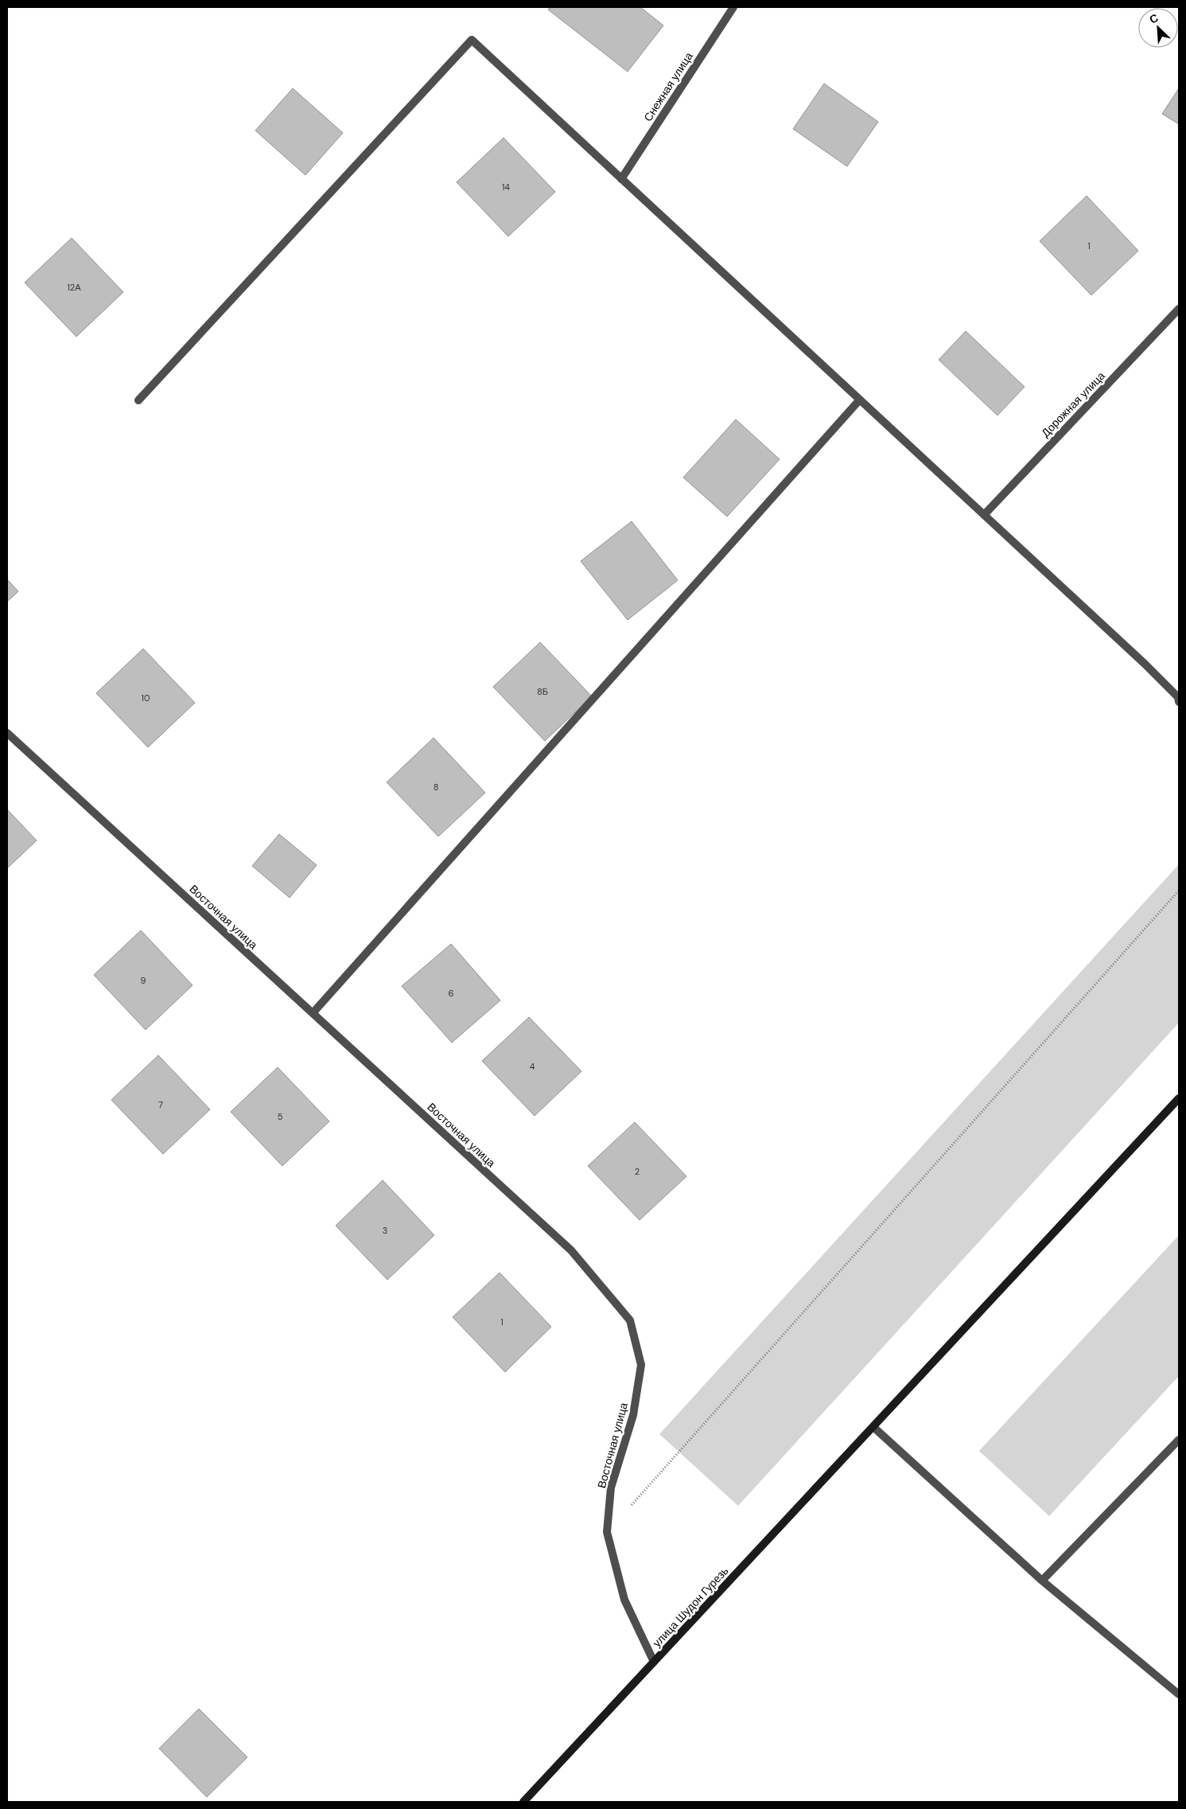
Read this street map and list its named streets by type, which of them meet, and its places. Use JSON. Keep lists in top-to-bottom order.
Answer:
{
  "streets": {
    "street": [
      "Снежная улица",
      "Дорожная улица",
      "Восточная улица",
      "улица Шудон Гурезь"
    ]
  },
  "crossings": [
    ["Восточная улица", "улица Шудон Гурезь"]
  ],
  "house_numbers": [
    "14",
    "1",
    "12А",
    "8Б",
    "10",
    "8",
    "9",
    "6",
    "4",
    "7",
    "5",
    "2",
    "3",
    "1"
  ],
  "north": "top left"
}
